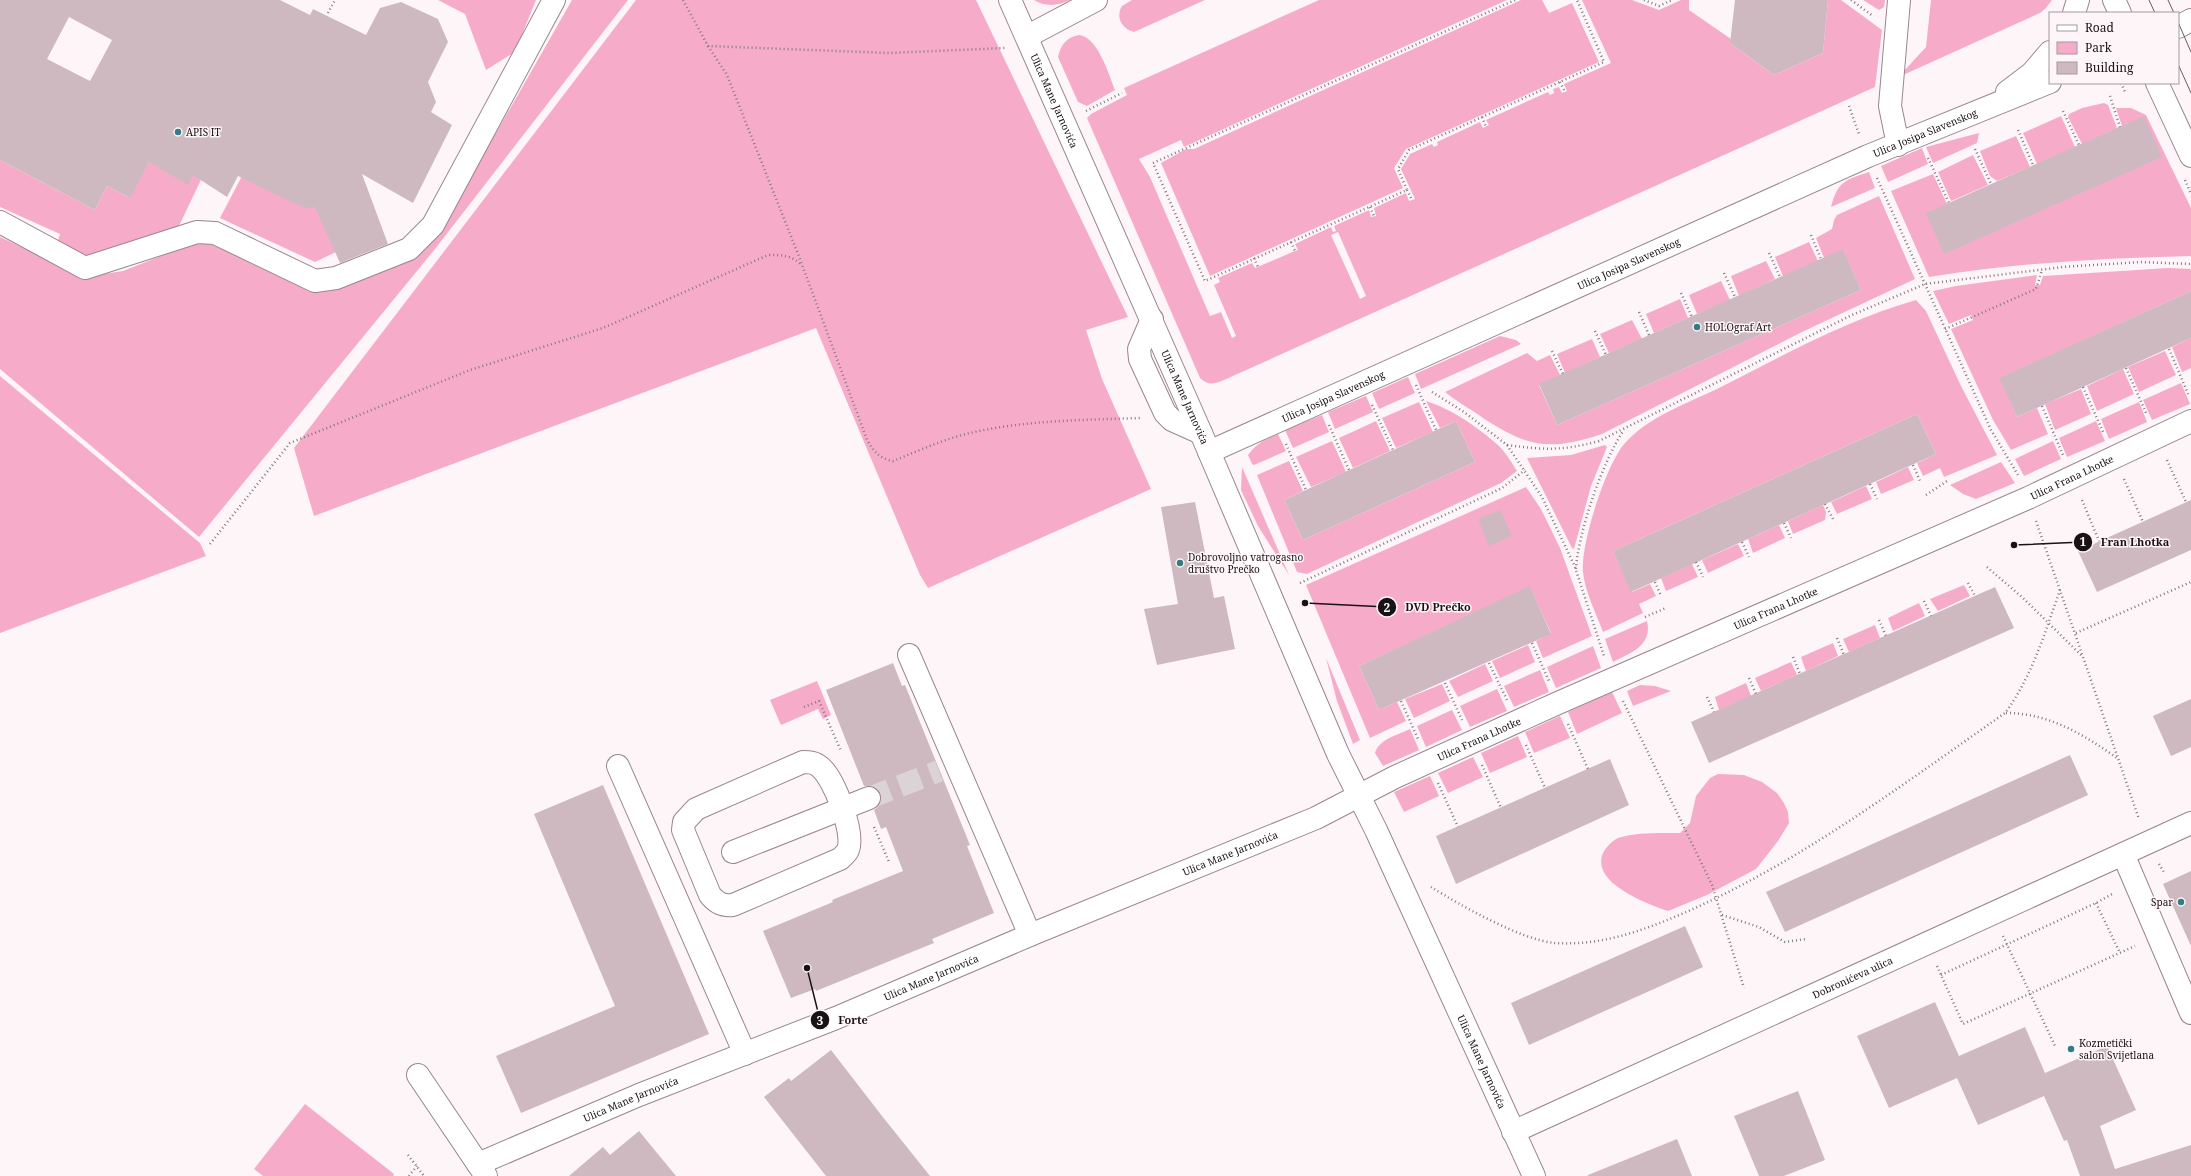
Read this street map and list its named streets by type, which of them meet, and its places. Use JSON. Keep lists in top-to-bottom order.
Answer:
{
  "streets": {
    "street": [
      "Ulica Mane Jarnovića",
      "Ulica Josipa Slavenskog",
      "Ulica Frana Lhotke",
      "Dobronićeva ulica"
    ]
  },
  "crossings": [
    ["Ulica Mane Jarnovića", "Ulica Josipa Slavenskog"],
    ["Ulica Mane Jarnovića", "Ulica Frana Lhotke"],
    ["Ulica Mane Jarnovića", "Dobronićeva ulica"]
  ],
  "places": [
    "APIS IT",
    "HOLOgraf Art",
    "Fran Lhotka",
    "Dobrovoljno vatrogasno društvo Prečko",
    "DVD Prečko",
    "Spar",
    "Forte",
    "Kozmetički salon Svijetlana"
  ],
  "legend": ["Road", "Park", "Building"]
}
